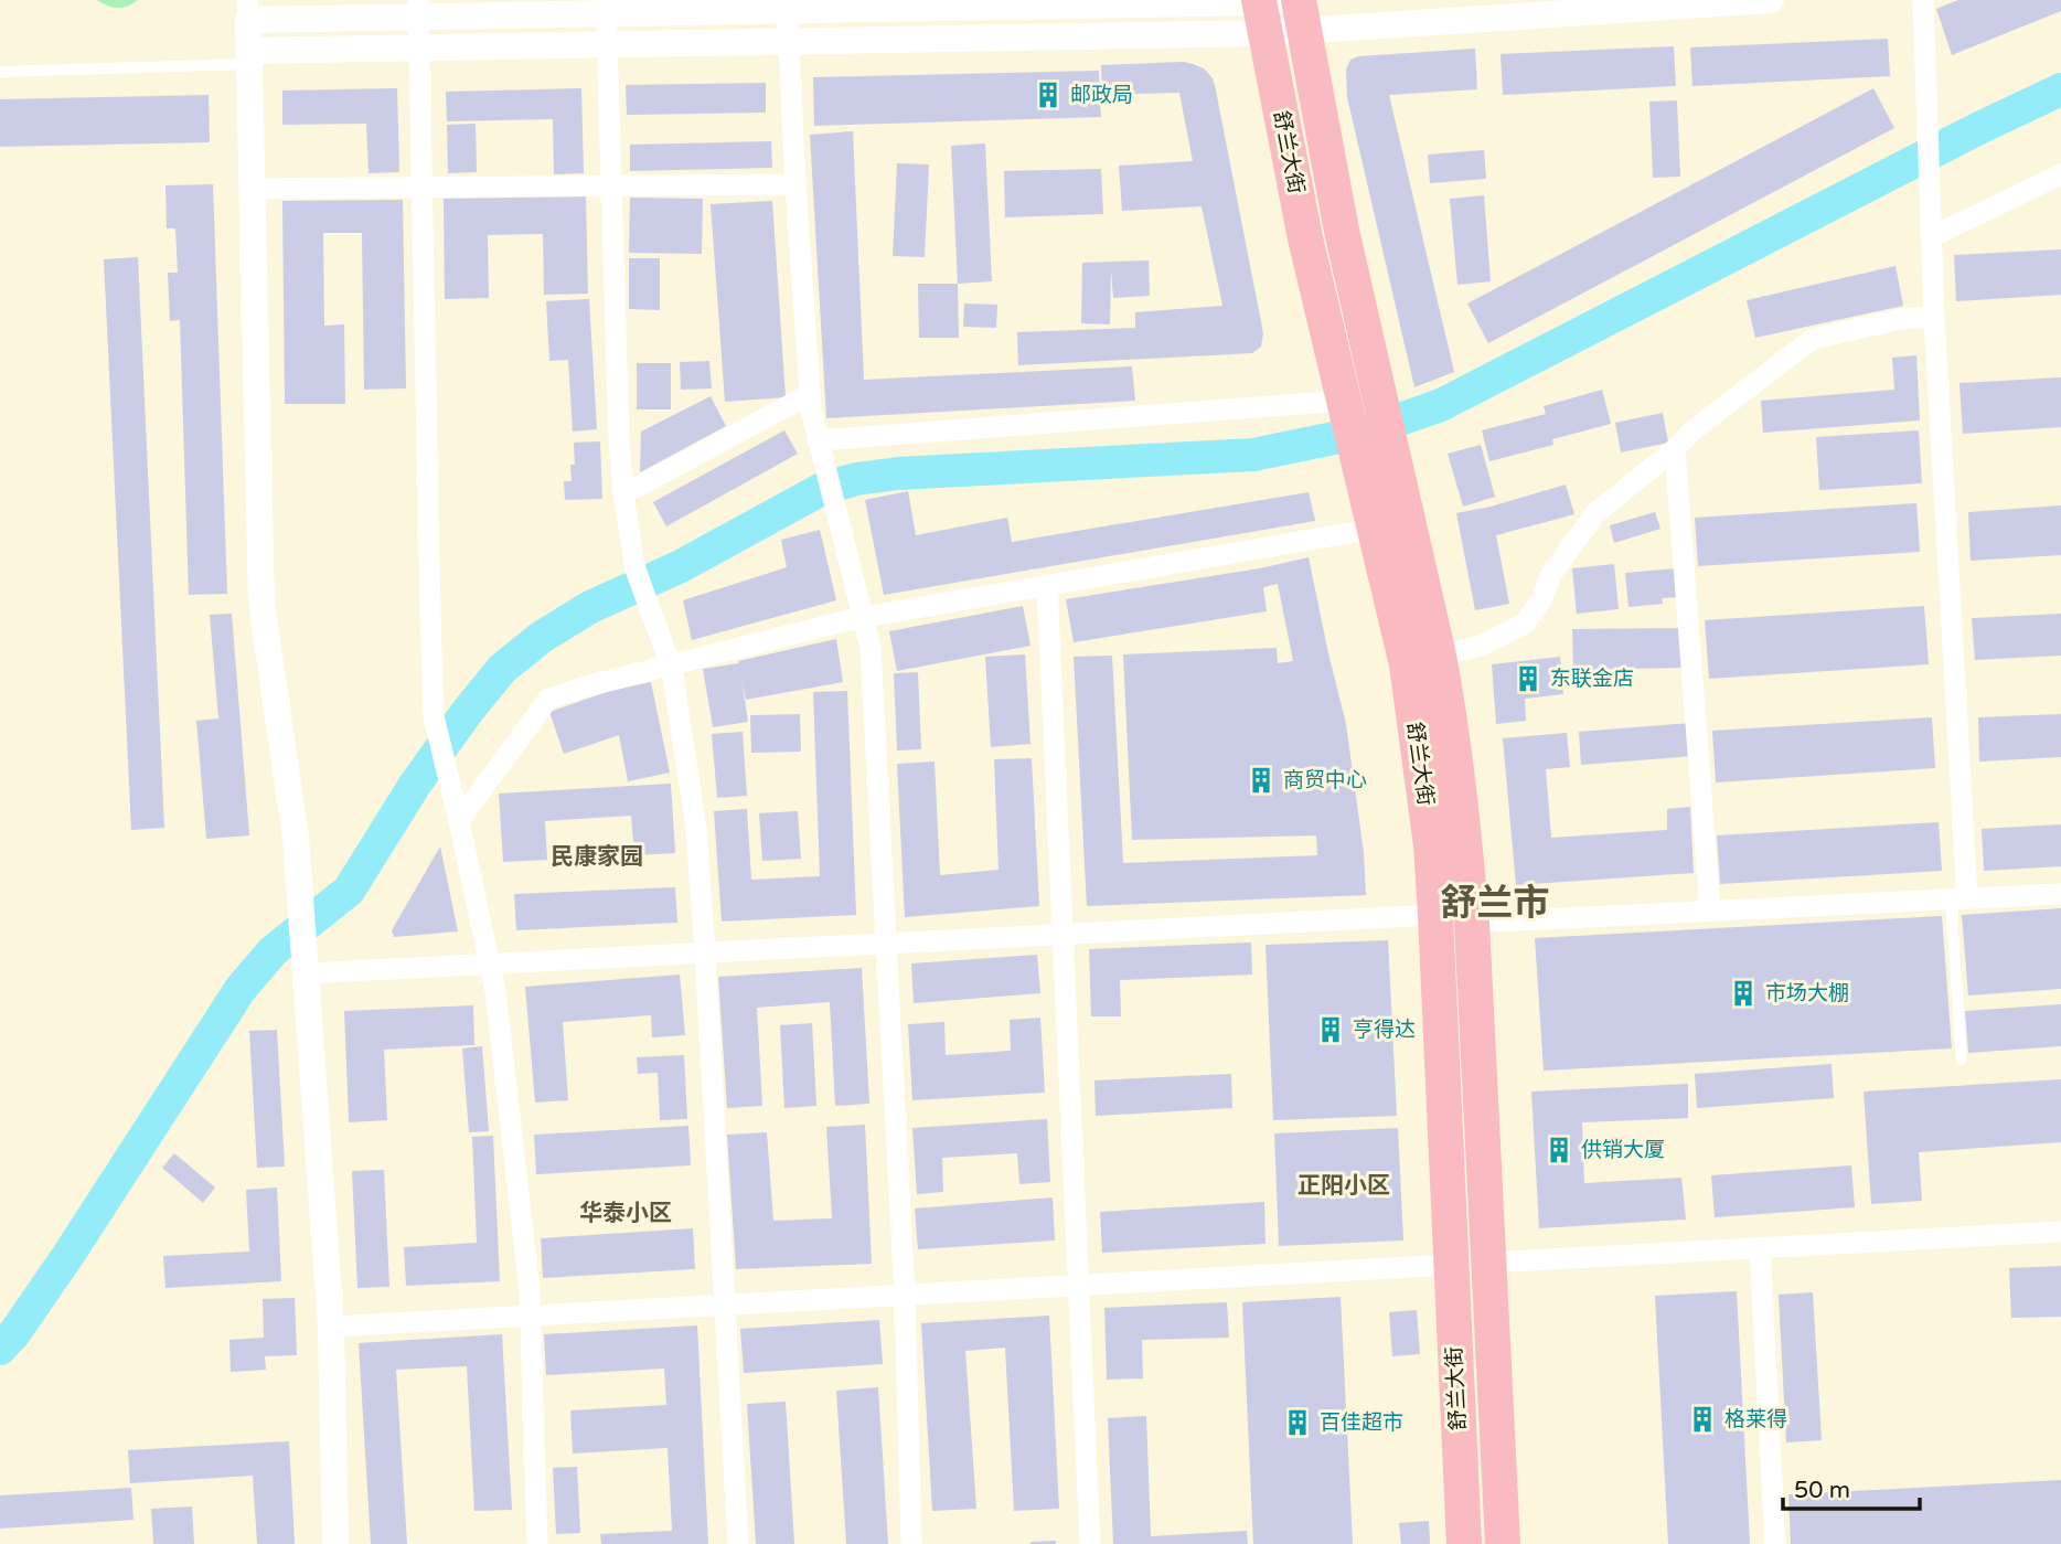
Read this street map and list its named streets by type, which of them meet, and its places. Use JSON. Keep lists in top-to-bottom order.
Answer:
{
  "streets": {
    "main road": ["舒兰大街"]
  },
  "districts": [
    "民康家园",
    "舒兰市",
    "正阳小区",
    "华泰小区"
  ],
  "places": {
    "building": [
      "邮政局",
      "东联金店",
      "商贸中心",
      "市场大棚",
      "亨得达",
      "供销大厦",
      "格莱得",
      "百佳超市"
    ]
  },
  "scale_bar": "50 m"
}
